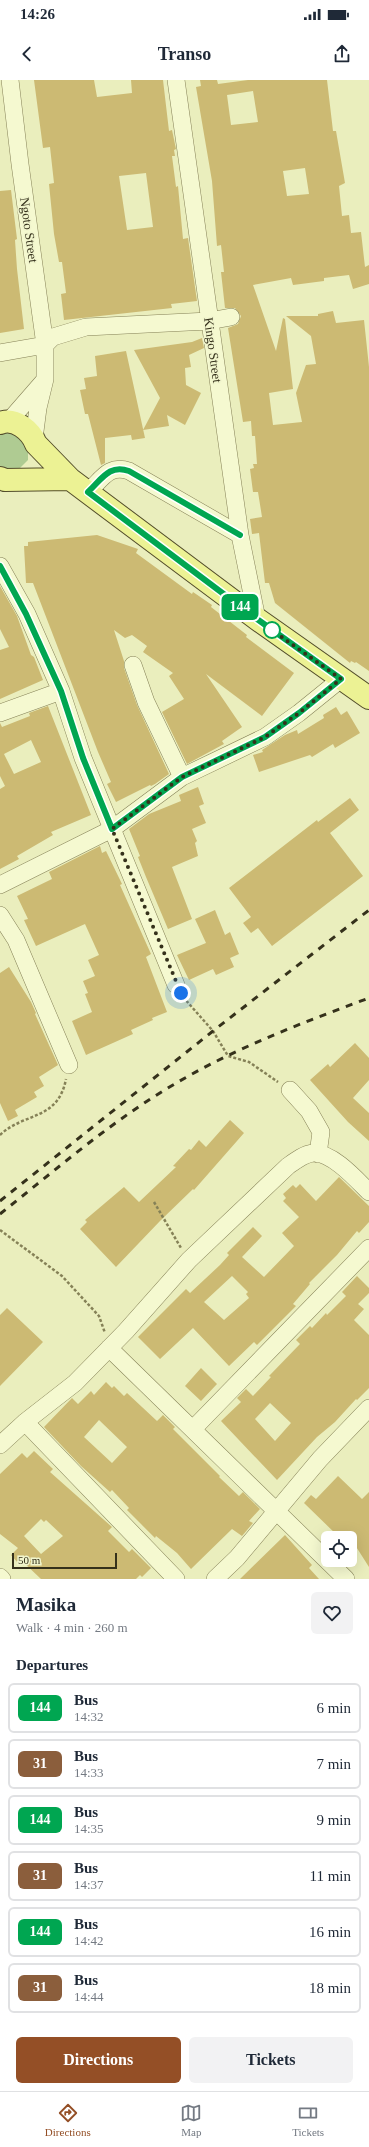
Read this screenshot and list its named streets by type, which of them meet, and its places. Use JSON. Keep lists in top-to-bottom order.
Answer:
{
  "streets": {
    "street": ["Ngoto Street", "Kingo Street"]
  },
  "lines": ["bus line 144"],
  "scale_bar": "50 m",
  "page": {
    "status": "14:26",
    "header": "Transo",
    "on_map": "144",
    "scale": "50 m",
    "heading": [
      ["Masika", "Walk · 4 min · 260 m"],
      "Departures"
    ],
    "list": [
      {
        "mark": "144",
        "name": "Bus",
        "note": "14:32",
        "value": "6 min"
      },
      {
        "mark": "31",
        "name": "Bus",
        "note": "14:33",
        "value": "7 min"
      },
      {
        "mark": "144",
        "name": "Bus",
        "note": "14:35",
        "value": "9 min"
      },
      {
        "mark": "31",
        "name": "Bus",
        "note": "14:37",
        "value": "11 min"
      },
      {
        "mark": "144",
        "name": "Bus",
        "note": "14:42",
        "value": "16 min"
      },
      {
        "mark": "31",
        "name": "Bus",
        "note": "14:44",
        "value": "18 min"
      }
    ],
    "buttons": ["Directions", "Tickets"],
    "tabs": ["Directions", "Map", "Tickets"]
  }
}
